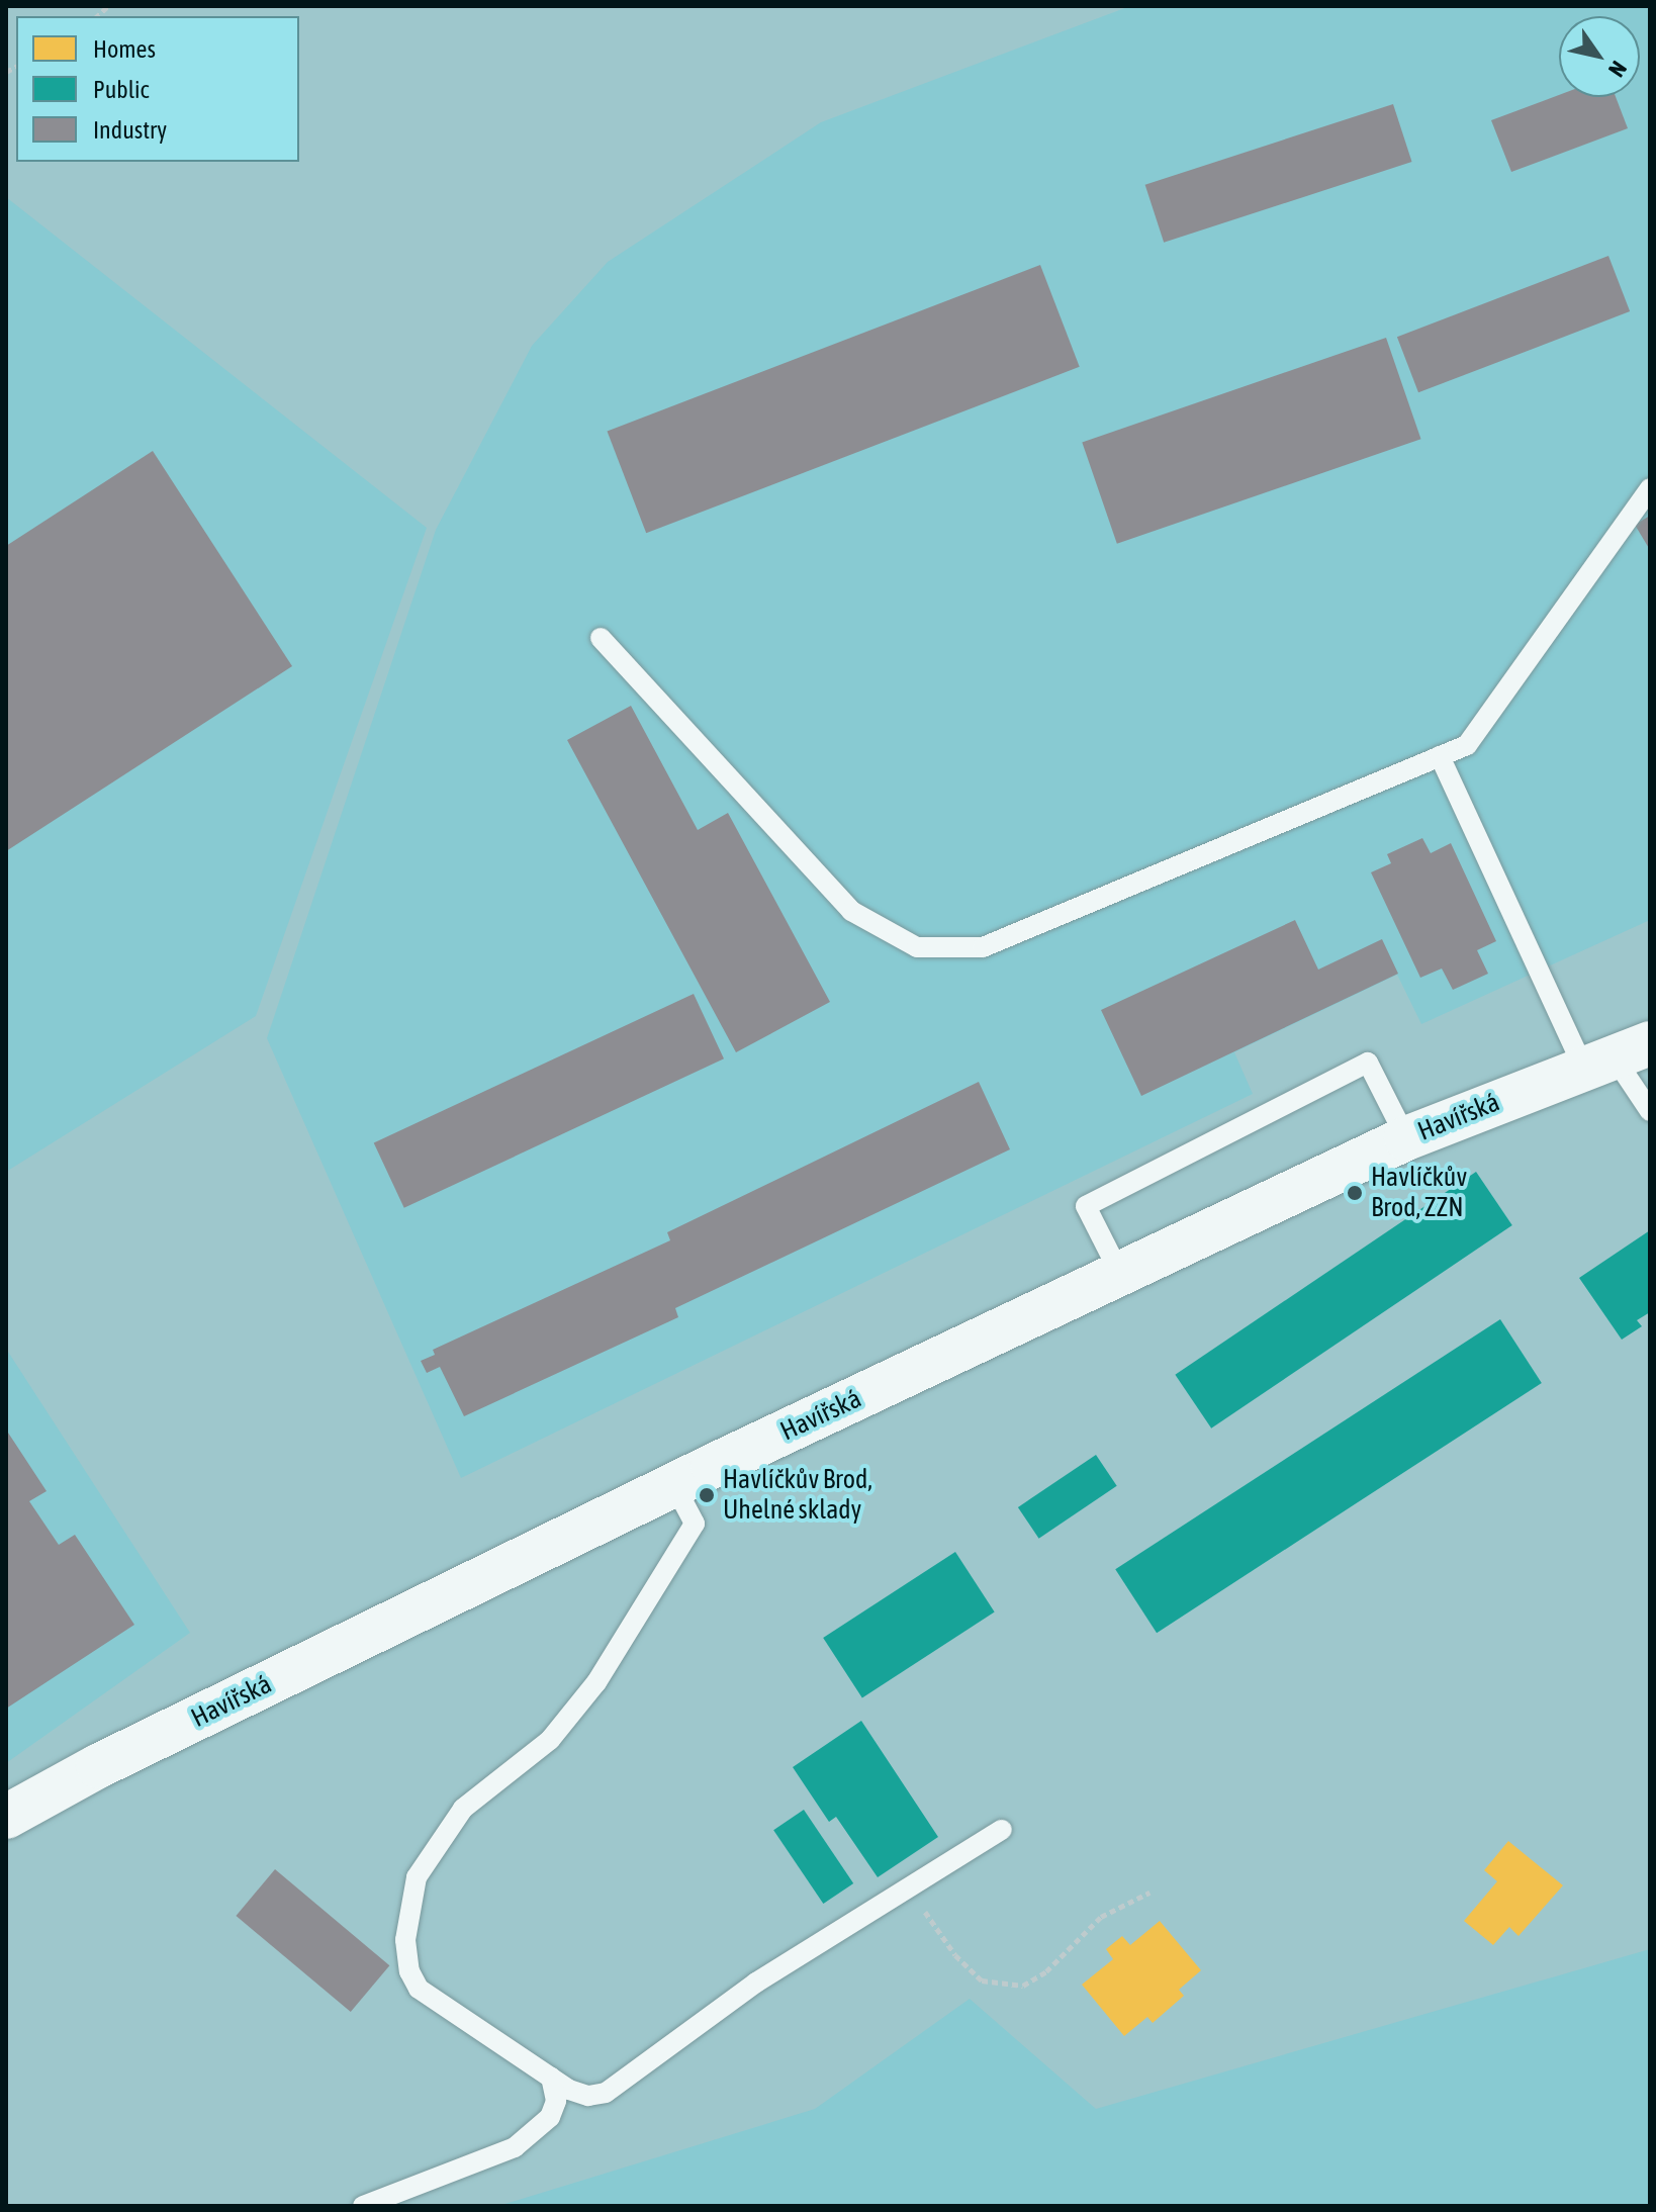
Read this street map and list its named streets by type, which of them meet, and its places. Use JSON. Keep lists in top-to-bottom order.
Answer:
{
  "streets": {
    "street": ["Havířská"]
  },
  "places": ["Havlíčkův Brod, ZZN", "Havlíčkův Brod, Uhelné sklady"],
  "legend": ["Homes", "Public", "Industry"],
  "north": "bottom right"
}
